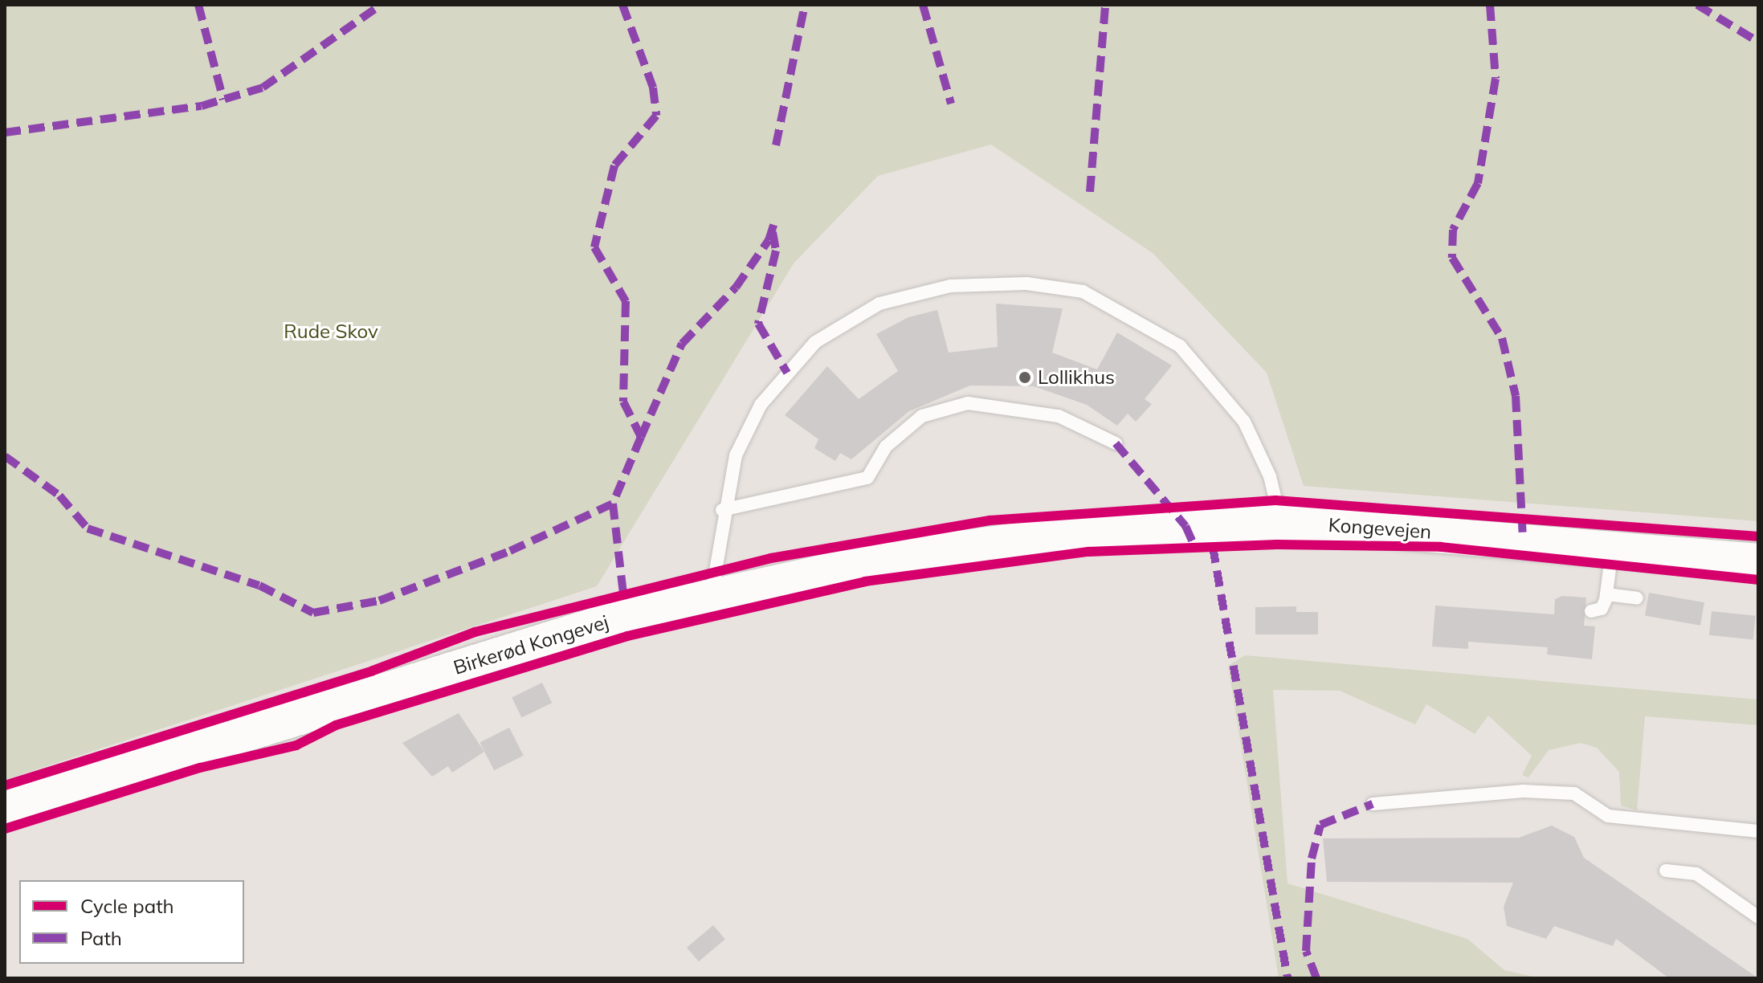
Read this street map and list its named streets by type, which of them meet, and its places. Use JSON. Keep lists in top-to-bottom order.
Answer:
{
  "streets": {
    "main road": ["Kongevejen", "Birkerød Kongevej"]
  },
  "crossings": [
    ["Kongevejen", "Birkerød Kongevej"]
  ],
  "parks": ["Rude Skov"],
  "places": ["Lollikhus"],
  "legend": ["Cycle path", "Path"]
}
